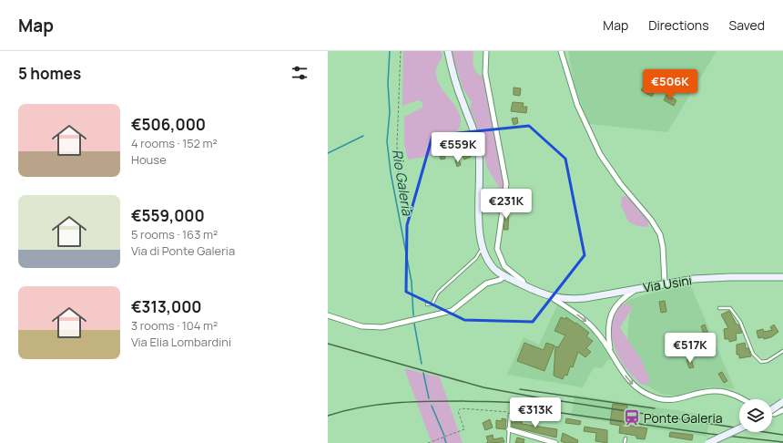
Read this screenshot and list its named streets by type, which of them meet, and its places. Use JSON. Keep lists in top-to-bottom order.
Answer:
{
  "streets": {
    "main road": ["Via Usini"]
  },
  "water": ["Rio Galeria"],
  "places": {
    "station": ["Ponte Galeria"]
  },
  "page": {
    "header": "Map",
    "nav": ["Map", "Directions", "Saved"],
    "heading": "5 homes",
    "price": [
      "€506K",
      "€559K",
      "€231K",
      "€517K",
      "€313K"
    ],
    "list": [
      {
        "name": "€506,000",
        "note": "4 rooms · 152 m² · House"
      },
      {
        "name": "€559,000",
        "note": "5 rooms · 163 m² · Via di Ponte Galeria"
      },
      {
        "name": "€313,000",
        "note": "3 rooms · 104 m² · Via Elia Lombardini"
      }
    ]
  }
}
